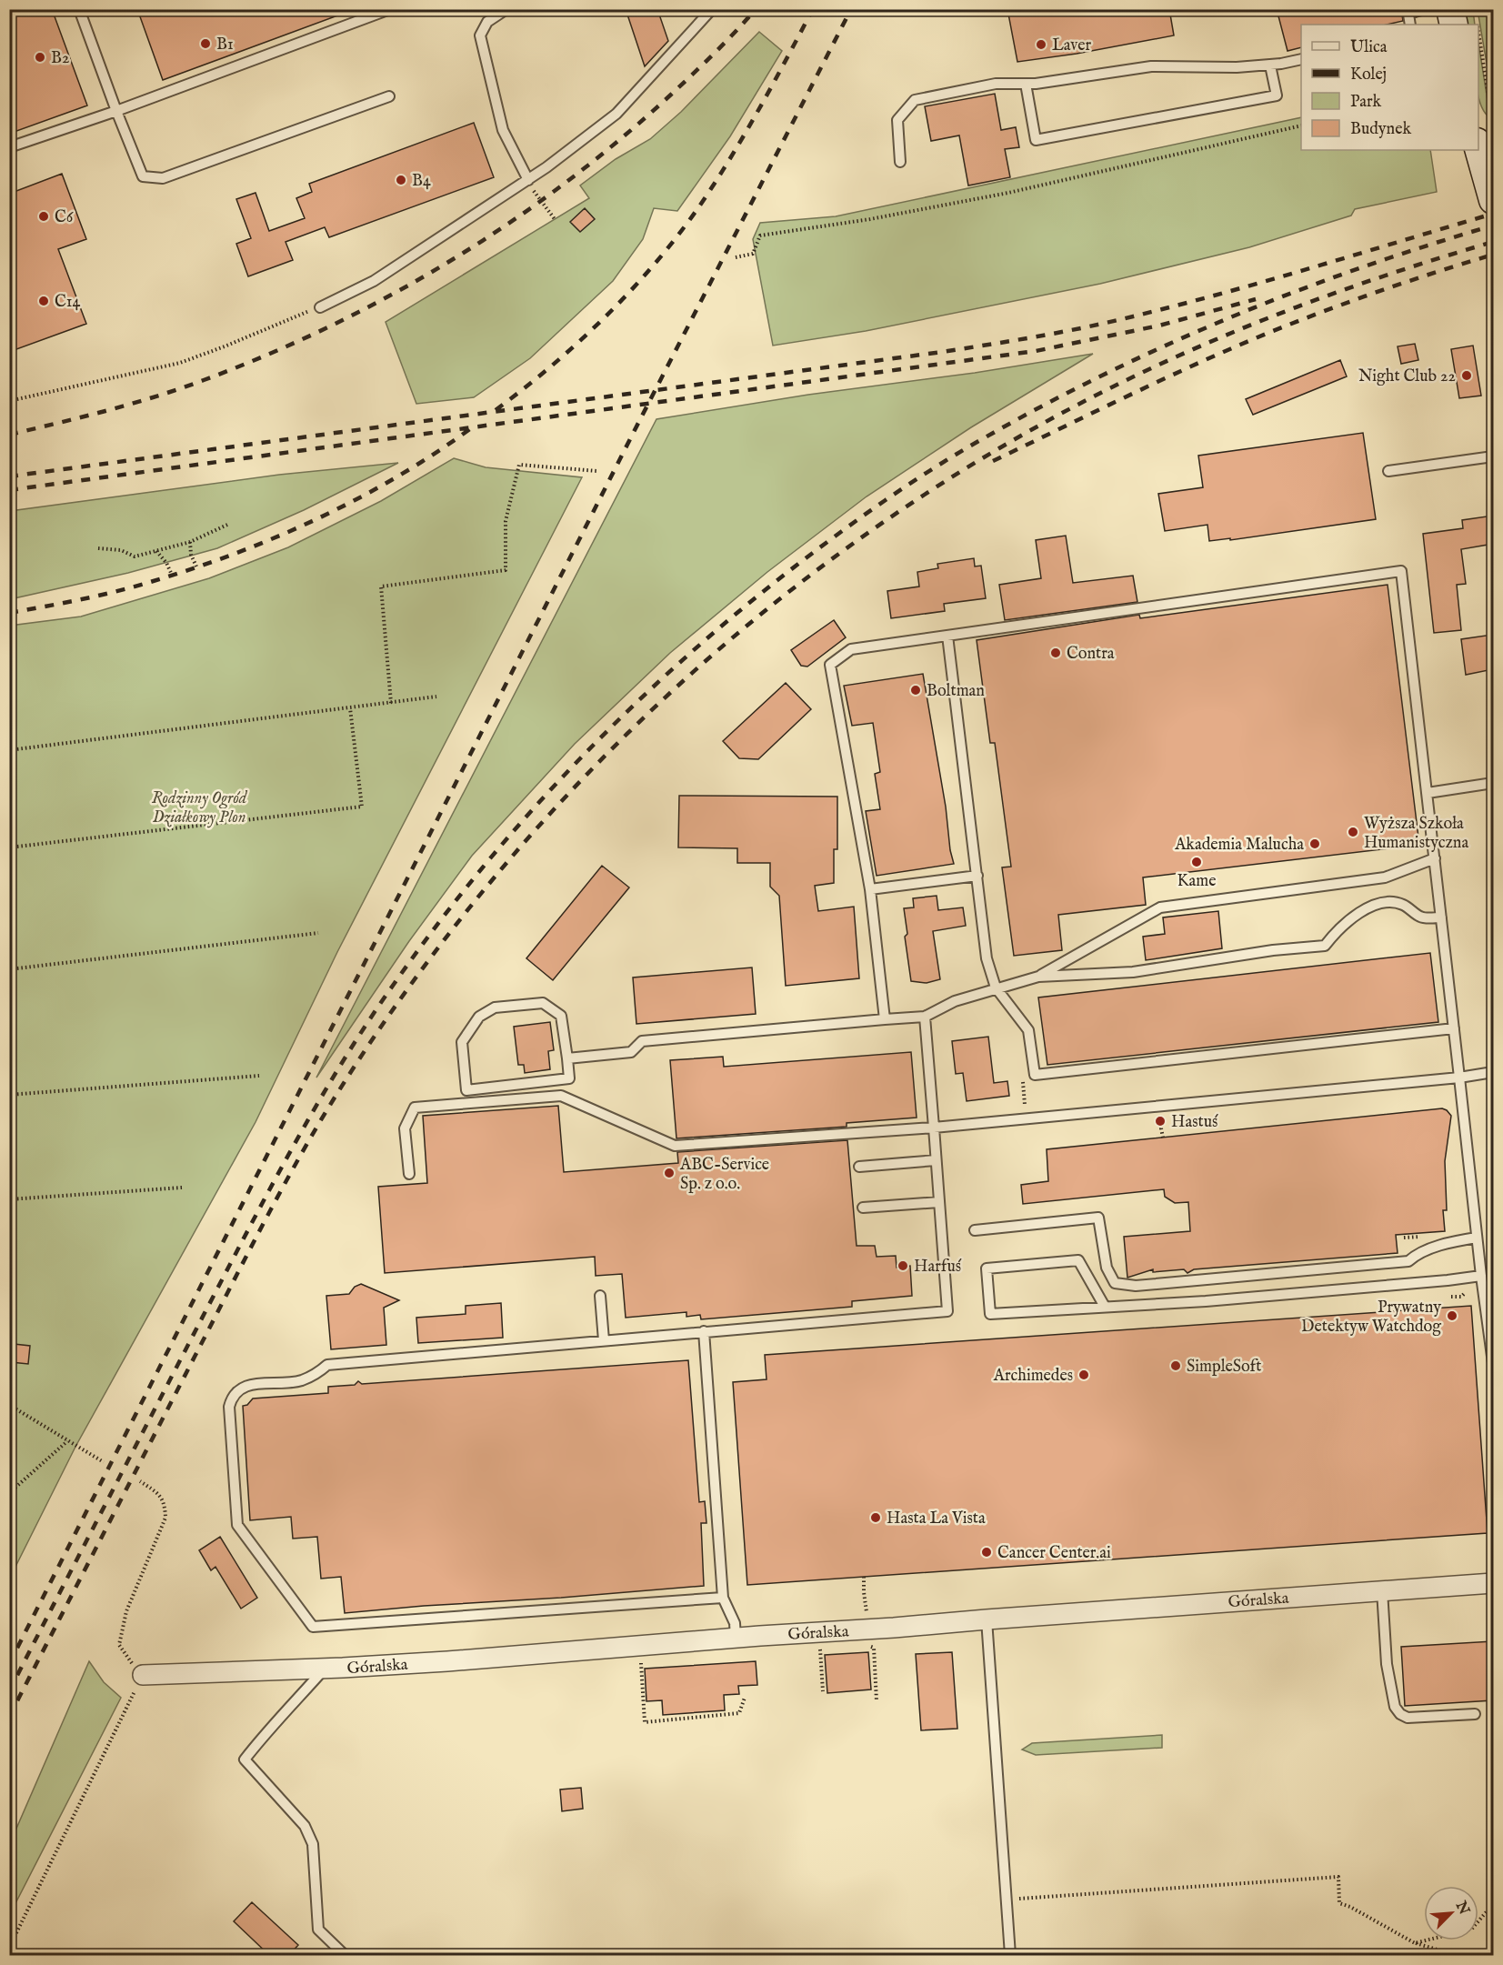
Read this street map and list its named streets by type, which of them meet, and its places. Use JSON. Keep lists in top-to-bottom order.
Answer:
{
  "streets": {
    "street": ["Góralska"]
  },
  "parks": ["Rodzinny Ogród Działkowy Plon"],
  "places": [
    "B1",
    "Laver",
    "B2",
    "B4",
    "C6",
    "C14",
    "Night Club 22",
    "Contra",
    "Boltman",
    "Wyższa Szkoła Humanistyczna",
    "Akademia Malucha",
    "Kame",
    "Hastuś",
    "ABC-Service Sp. z o.o.",
    "Harfuś",
    "Prywatny Detektyw Watchdog",
    "SimpleSoft",
    "Archimedes",
    "Hasta La Vista",
    "Cancer Center.ai"
  ],
  "legend": [
    "Ulica",
    "Kolej",
    "Park",
    "Budynek"
  ],
  "north": "top right"
}
